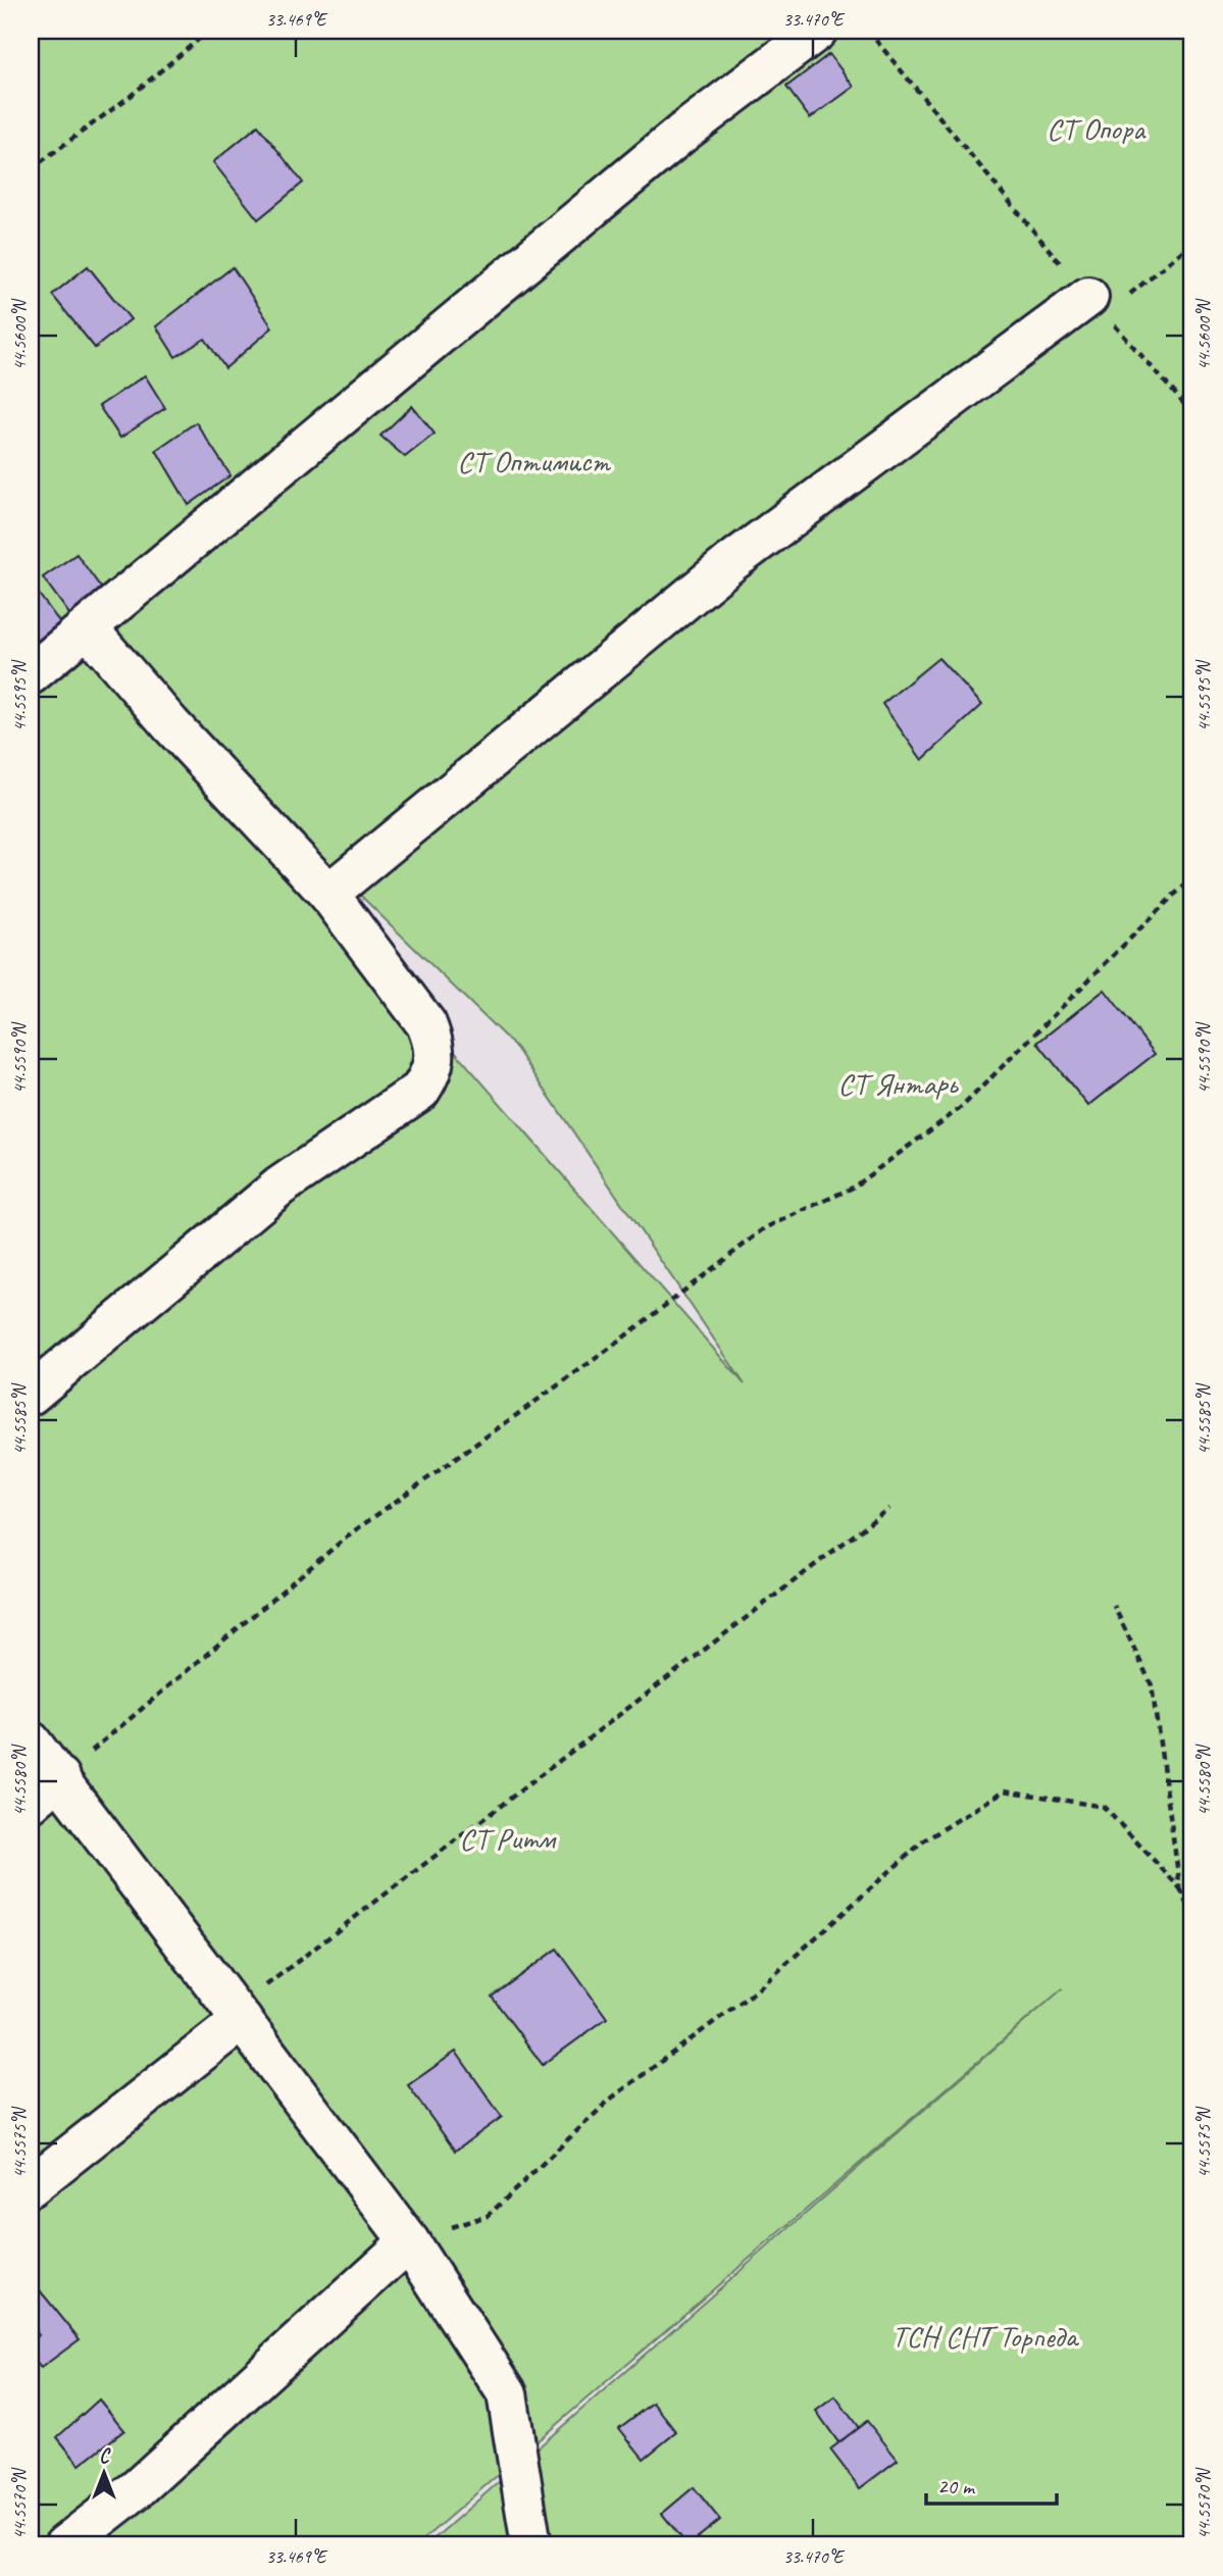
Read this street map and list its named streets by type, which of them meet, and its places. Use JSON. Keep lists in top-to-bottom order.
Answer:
{
  "parks": [
    "СТ Опора",
    "СТ Оптимист",
    "СТ Янтарь",
    "СТ Ритм",
    "ТСН СНТ Торпеда"
  ],
  "scale_bar": "20 m",
  "north": "top",
  "coordinates": [
    "33.469°E",
    "33.470°E",
    "44.5600°N",
    "44.5595°N",
    "44.5590°N",
    "44.5585°N",
    "44.5580°N",
    "44.5575°N",
    "44.5570°N"
  ]
}
